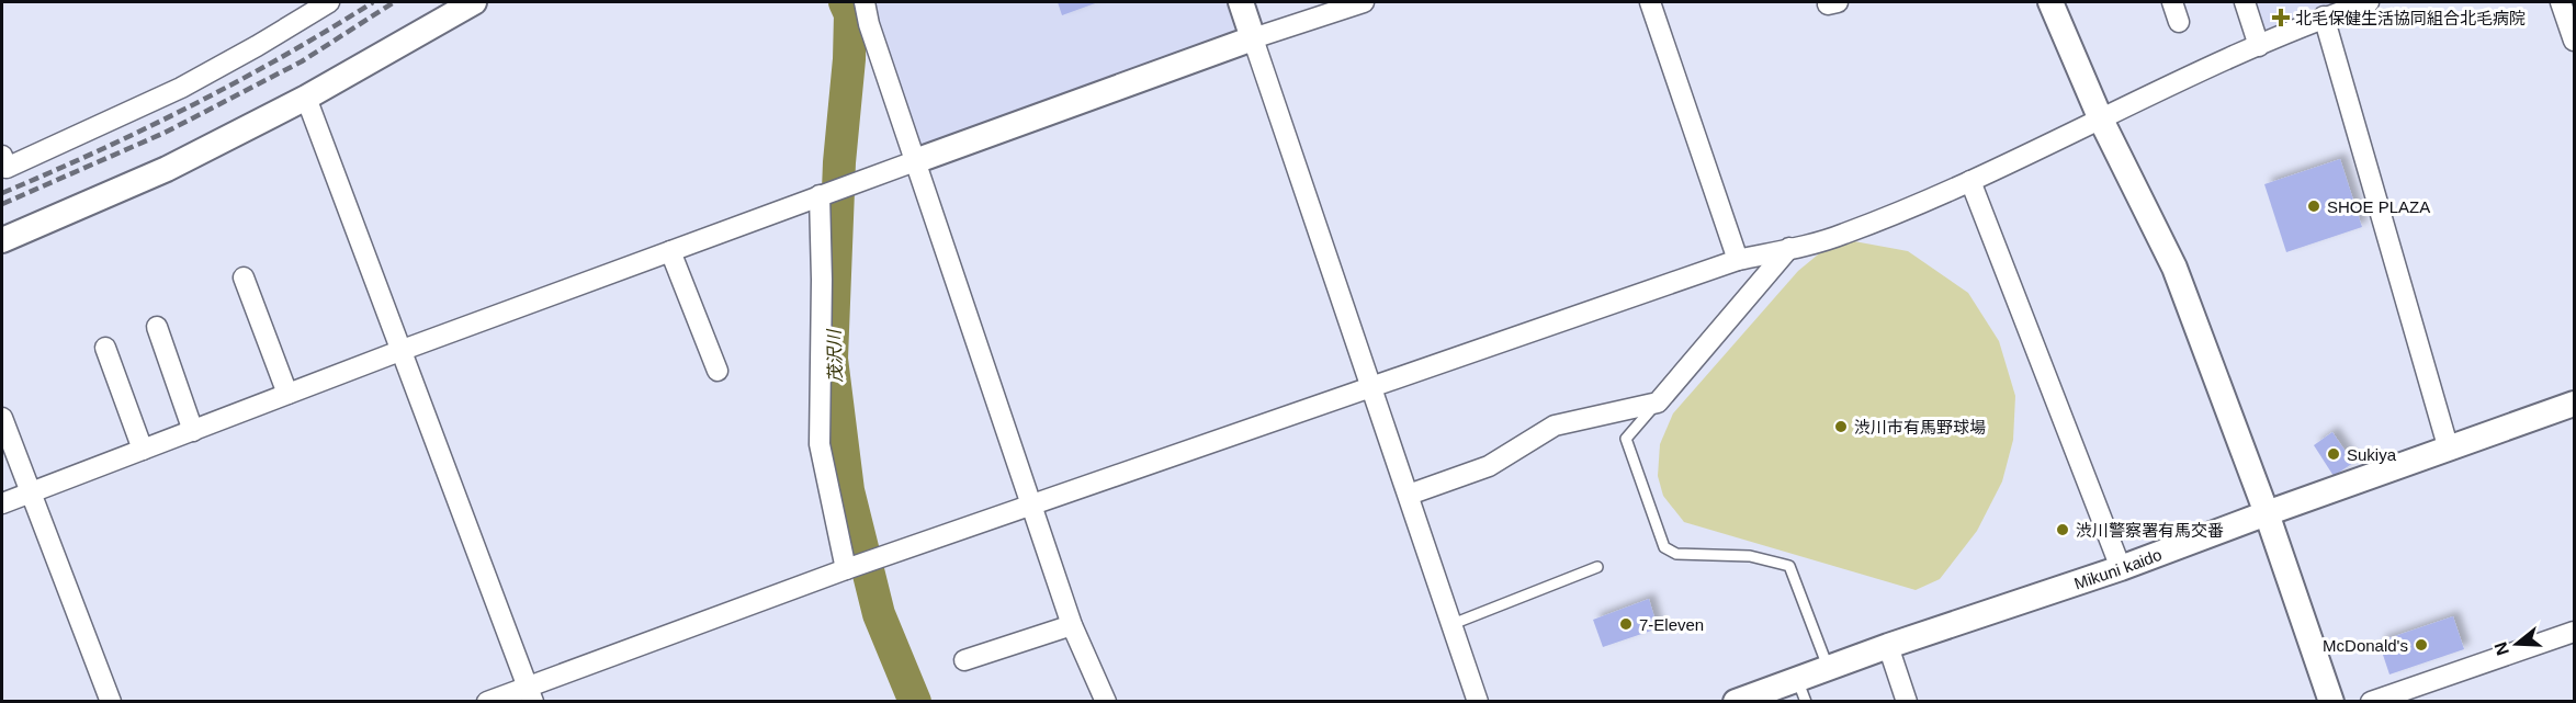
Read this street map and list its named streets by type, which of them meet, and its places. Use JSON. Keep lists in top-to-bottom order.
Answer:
{
  "streets": {
    "street": ["Mikuni kaido"]
  },
  "water": ["茂沢川"],
  "places": {
    "health": ["北毛保健生活協同組合北毛病院"],
    "other": [
      "SHOE PLAZA",
      "渋川市有馬野球場",
      "Sukiya",
      "渋川警察署有馬交番",
      "7-Eleven",
      "McDonald's"
    ]
  },
  "north": "left"
}
